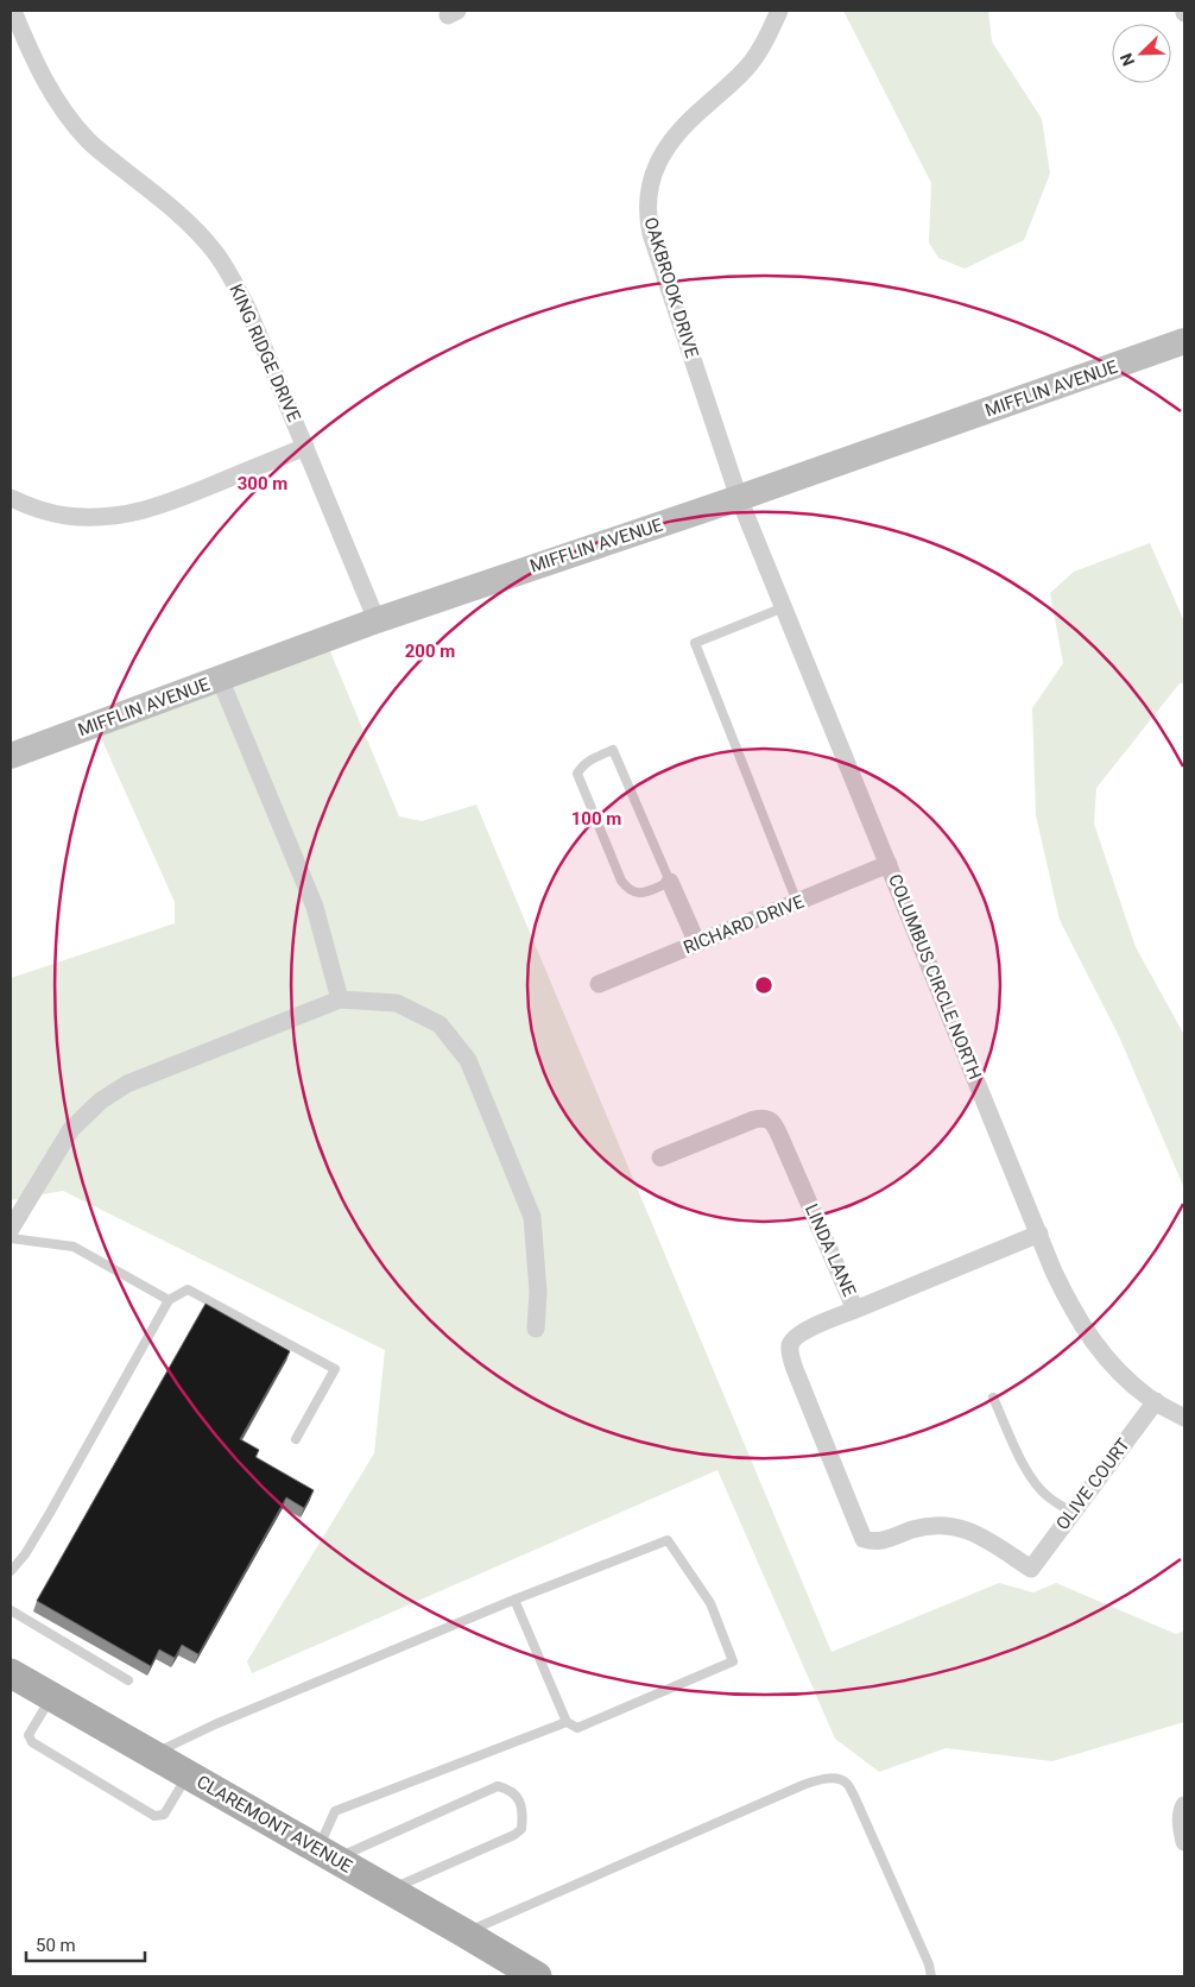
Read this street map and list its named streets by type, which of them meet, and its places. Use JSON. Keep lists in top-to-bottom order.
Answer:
{
  "streets": {
    "main road": ["CLAREMONT AVENUE"],
    "street": [
      "OAKBROOK DRIVE",
      "KING RIDGE DRIVE",
      "MIFFLIN AVENUE",
      "RICHARD DRIVE",
      "COLUMBUS CIRCLE NORTH",
      "LINDA LANE",
      "OLIVE COURT"
    ]
  },
  "crossings": [
    ["OAKBROOK DRIVE", "MIFFLIN AVENUE"],
    ["OAKBROOK DRIVE", "COLUMBUS CIRCLE NORTH"],
    ["KING RIDGE DRIVE", "MIFFLIN AVENUE"],
    ["MIFFLIN AVENUE", "COLUMBUS CIRCLE NORTH"],
    ["RICHARD DRIVE", "COLUMBUS CIRCLE NORTH"],
    ["COLUMBUS CIRCLE NORTH", "LINDA LANE"],
    ["COLUMBUS CIRCLE NORTH", "OLIVE COURT"],
    ["LINDA LANE", "OLIVE COURT"]
  ],
  "scale_bar": "50 m",
  "north": "bottom left",
  "rings": ["300 m", "200 m", "100 m"]
}
